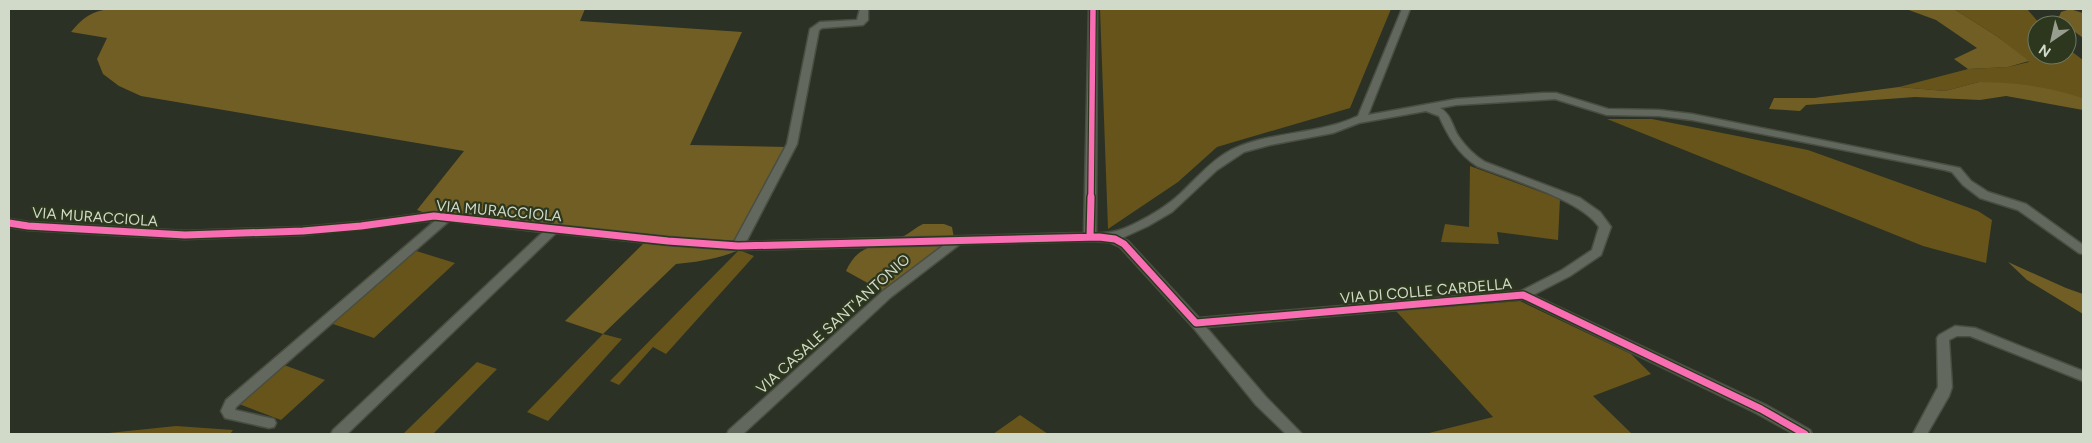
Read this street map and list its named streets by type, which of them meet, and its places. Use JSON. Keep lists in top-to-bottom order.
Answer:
{
  "streets": {
    "street": ["VIA MURACCIOLA", "VIA DI COLLE CARDELLA", "VIA CASALE SANT'ANTONIO"]
  },
  "crossings": [
    ["VIA MURACCIOLA", "VIA CASALE SANT'ANTONIO"]
  ],
  "north": "bottom left"
}
